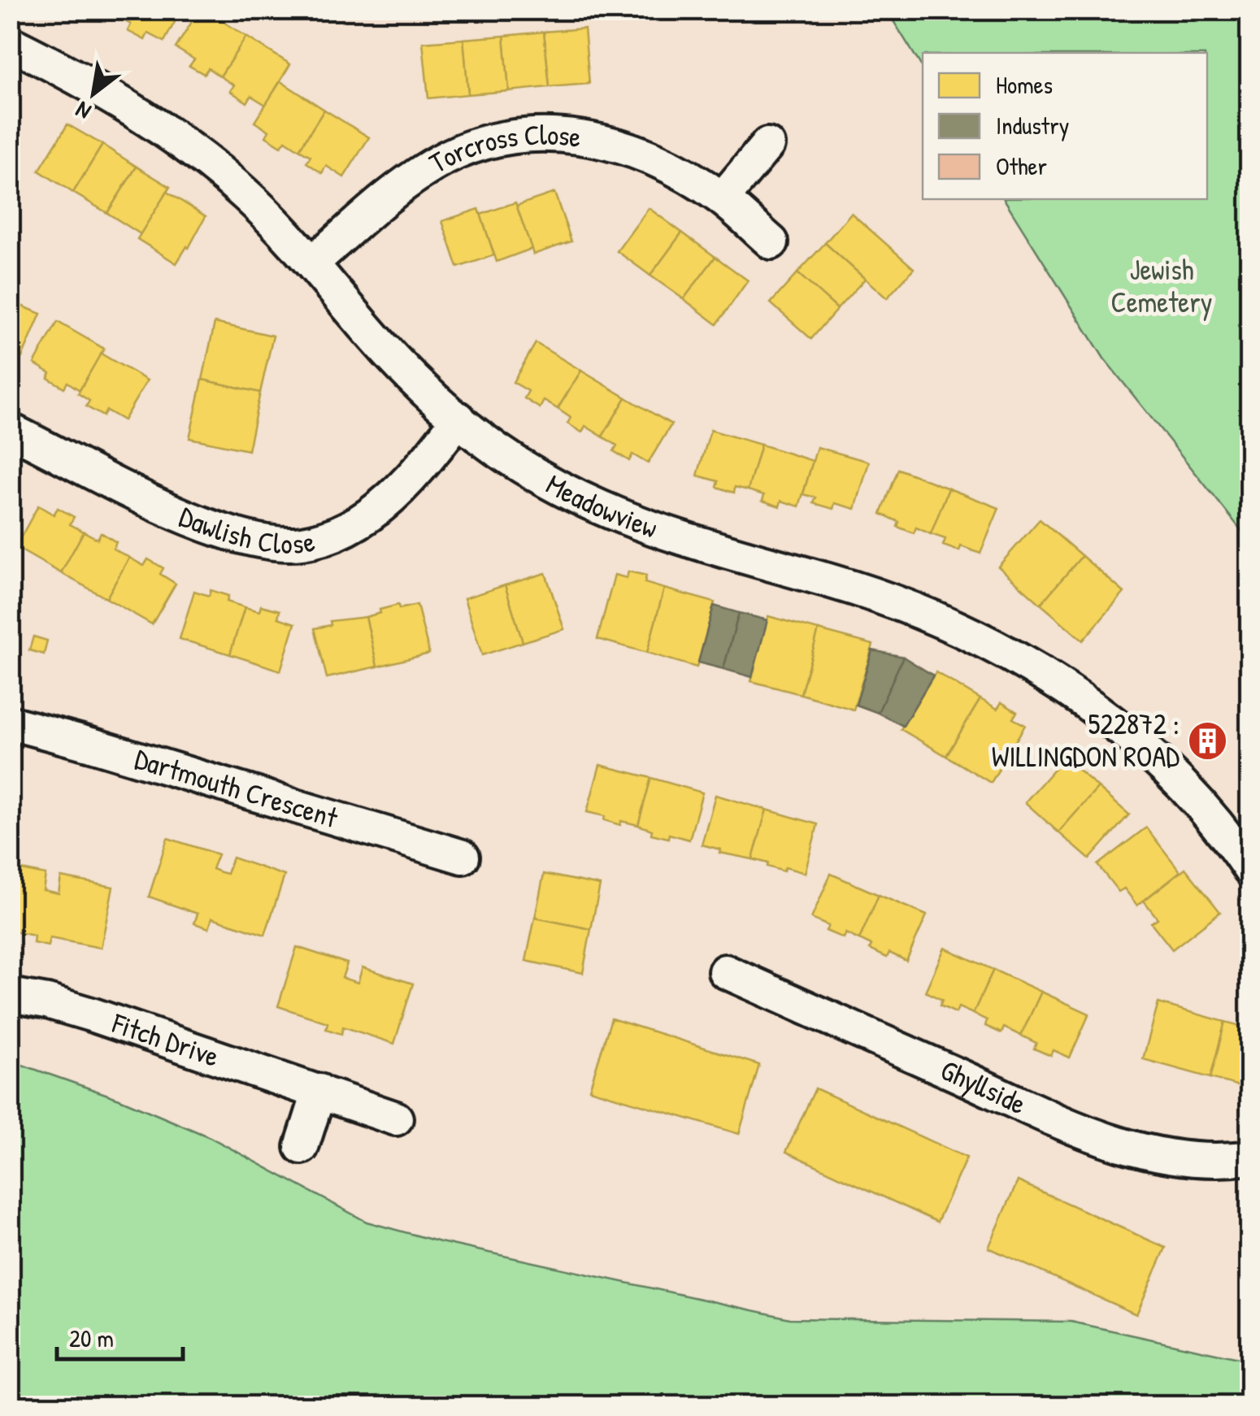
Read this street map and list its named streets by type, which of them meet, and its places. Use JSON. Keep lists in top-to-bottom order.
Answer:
{
  "streets": {
    "street": [
      "Torcross Close",
      "Meadowview",
      "Dawlish Close",
      "Dartmouth Crescent",
      "Fitch Drive",
      "Ghyllside"
    ]
  },
  "crossings": [
    ["Torcross Close", "Meadowview"],
    ["Meadowview", "Dawlish Close"]
  ],
  "parks": ["Jewish Cemetery"],
  "places": {
    "building": ["522872 : WILLINGDON ROAD"]
  },
  "legend": ["Homes", "Industry", "Other"],
  "scale_bar": "20 m",
  "north": "bottom left"
}
